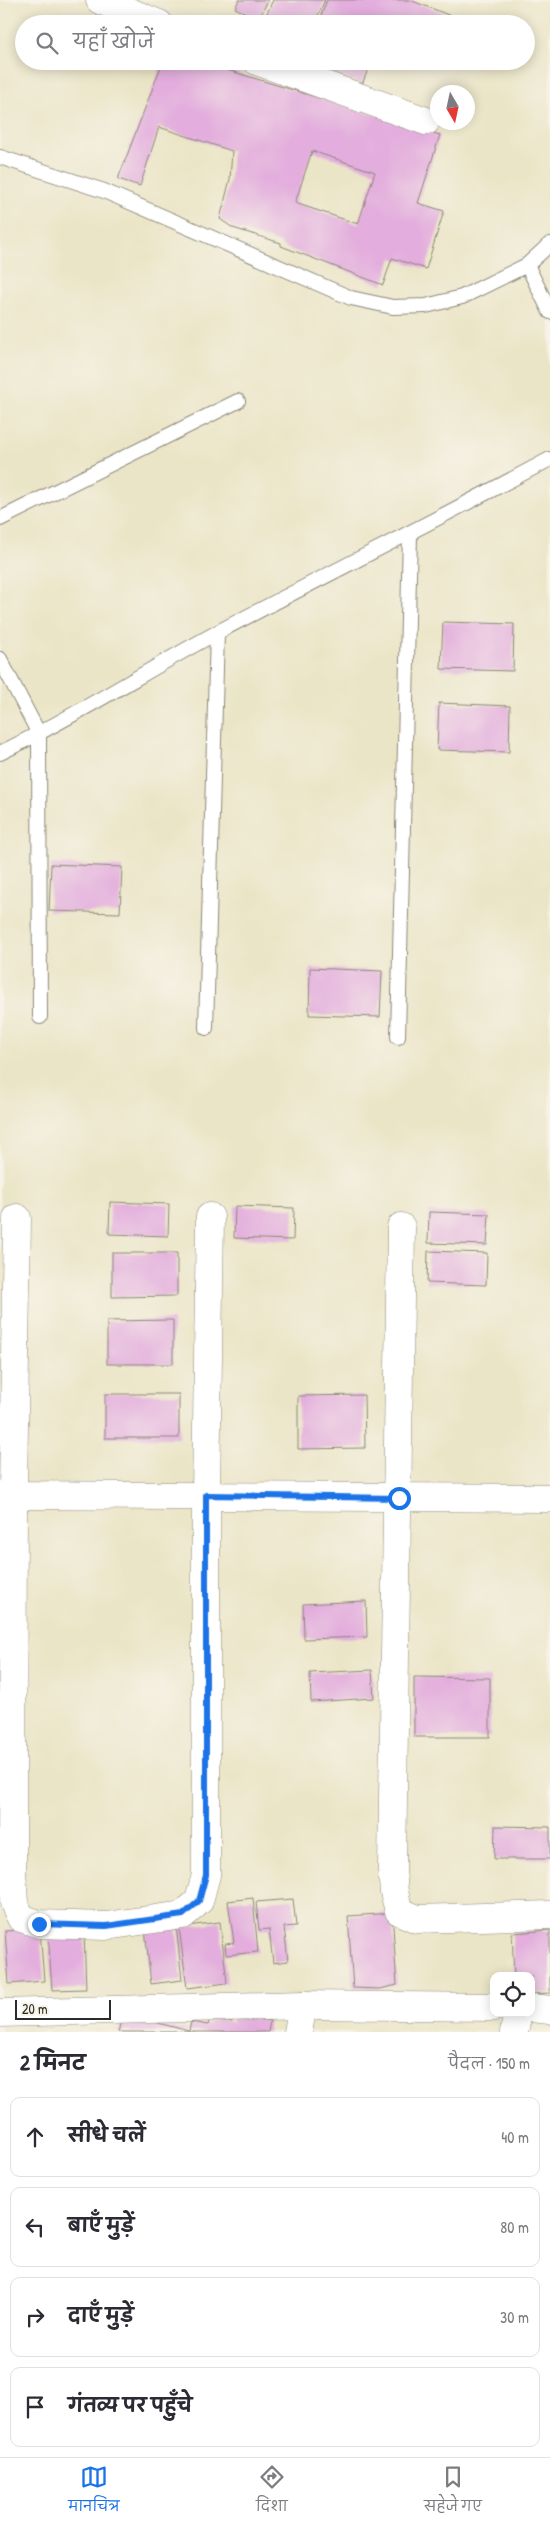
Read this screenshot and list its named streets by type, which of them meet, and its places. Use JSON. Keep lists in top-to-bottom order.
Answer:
{
  "scale_bar": "20 m",
  "north": "bottom",
  "page": {
    "search": "यहाँ खोजें",
    "scale": "20 m",
    "heading": ["2 मिनट", "पैदल · 150 m"],
    "list": [
      ["सीधे चलें", "40 m"],
      ["बाएँ मुड़ें", "80 m"],
      ["दाएँ मुड़ें", "30 m"],
      "गंतव्य पर पहुँचे"
    ],
    "nav": ["मानचित्र", "दिशा", "सहेजे गए"]
  }
}
